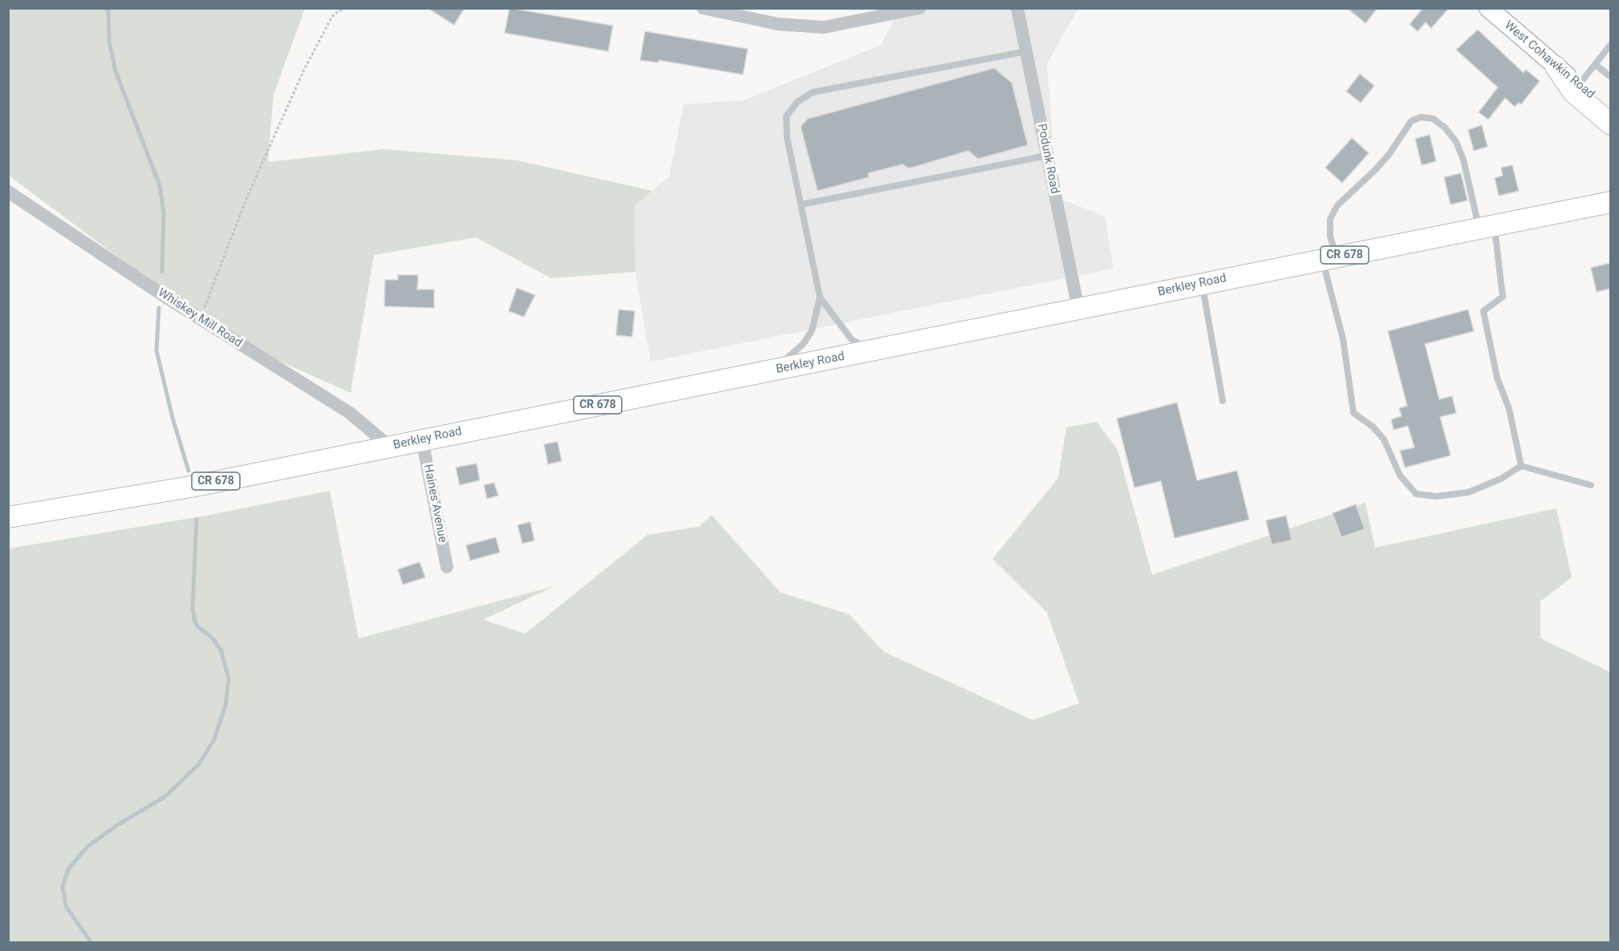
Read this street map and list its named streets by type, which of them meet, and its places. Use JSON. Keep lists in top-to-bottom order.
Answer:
{
  "streets": {
    "main road": ["West Cohawkin Road", "CR 678", "Berkley Road"],
    "street": ["Podunk Road", "Whiskey Mill Road", "Haines Avenue"]
  },
  "crossings": [
    ["Podunk Road", "Berkley Road"],
    ["Berkley Road", "Whiskey Mill Road"],
    ["Berkley Road", "Haines Avenue"]
  ]
}
